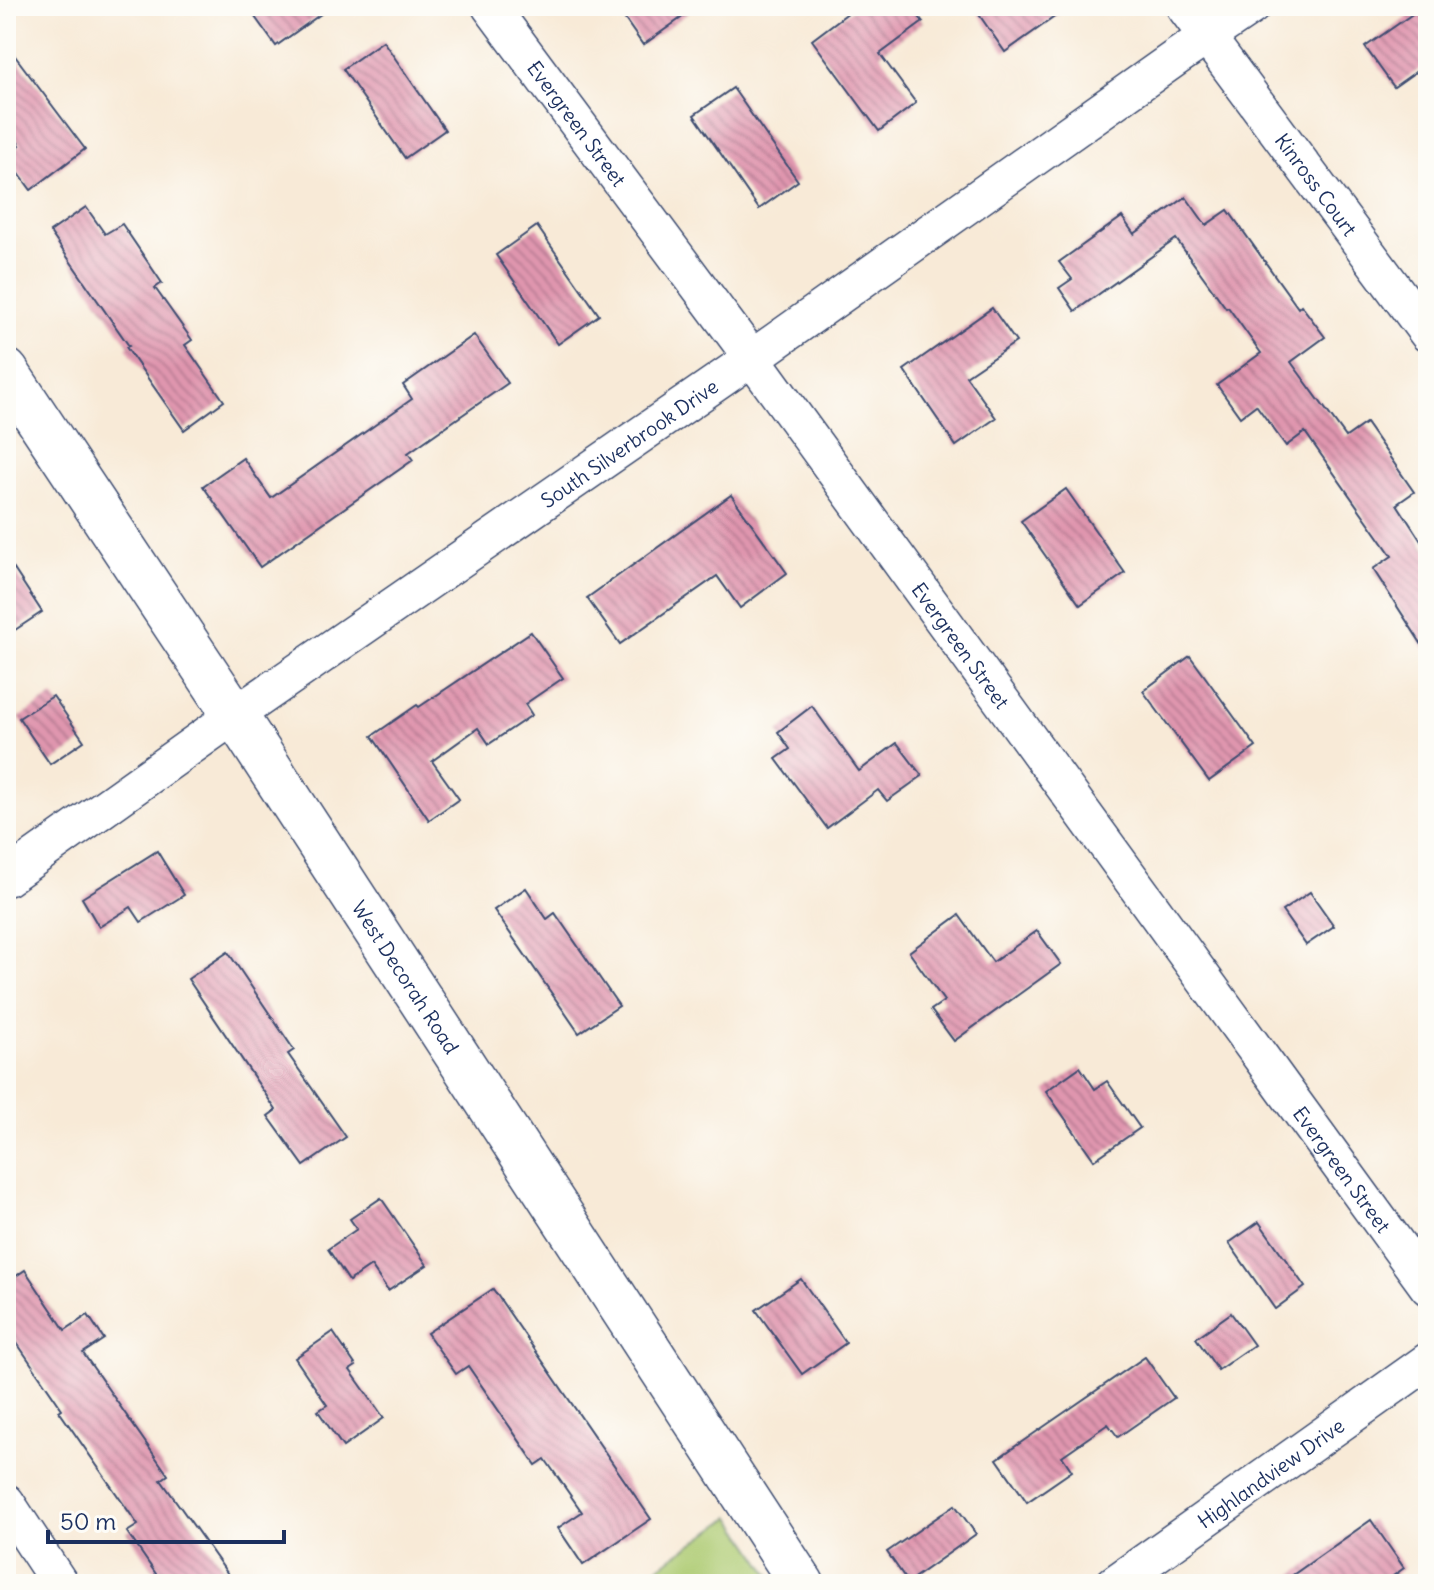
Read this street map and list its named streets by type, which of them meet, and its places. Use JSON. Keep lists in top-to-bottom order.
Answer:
{
  "streets": {
    "street": [
      "Evergreen Street",
      "Kinross Court",
      "South Silverbrook Drive",
      "West Decorah Road",
      "Highlandview Drive"
    ]
  },
  "crossings": [
    ["Evergreen Street", "South Silverbrook Drive"],
    ["Kinross Court", "South Silverbrook Drive"],
    ["South Silverbrook Drive", "West Decorah Road"]
  ],
  "scale_bar": "50 m"
}
